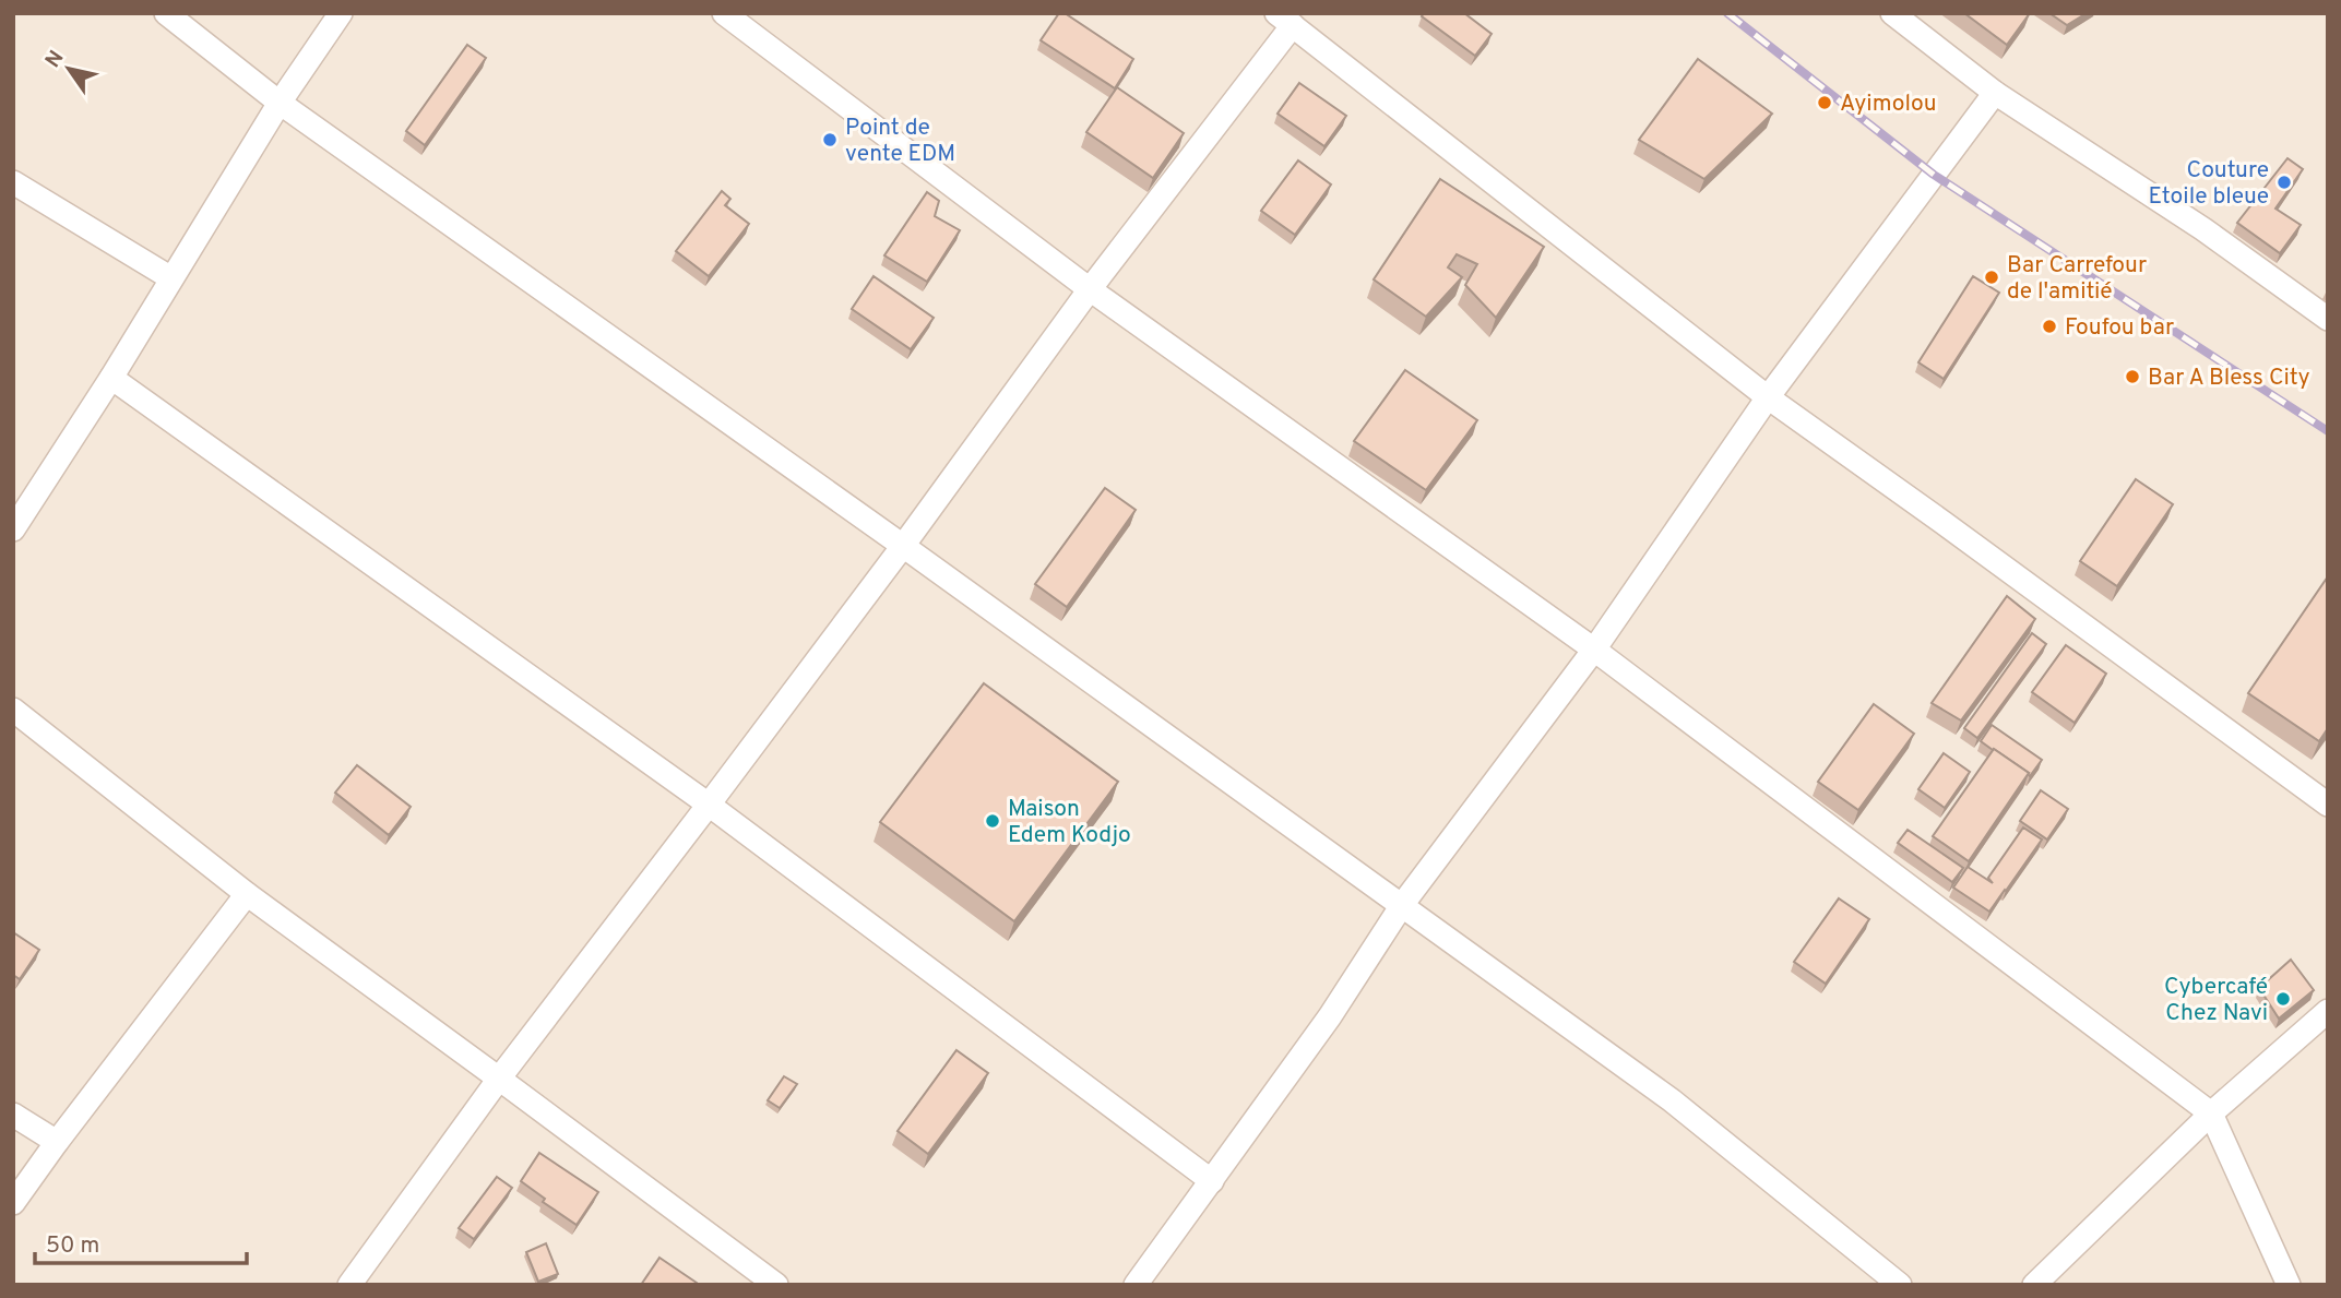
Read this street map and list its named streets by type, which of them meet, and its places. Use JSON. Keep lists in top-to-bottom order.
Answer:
{
  "places": [
    "Ayimolou",
    "Point de vente EDM",
    "Couture Etoile bleue",
    "Bar Carrefour de l'amitié",
    "Foufou bar",
    "Bar A Bless City",
    "Maison Edem Kodjo",
    "Cybercafé Chez Navi"
  ],
  "scale_bar": "50 m",
  "north": "top left"
}
